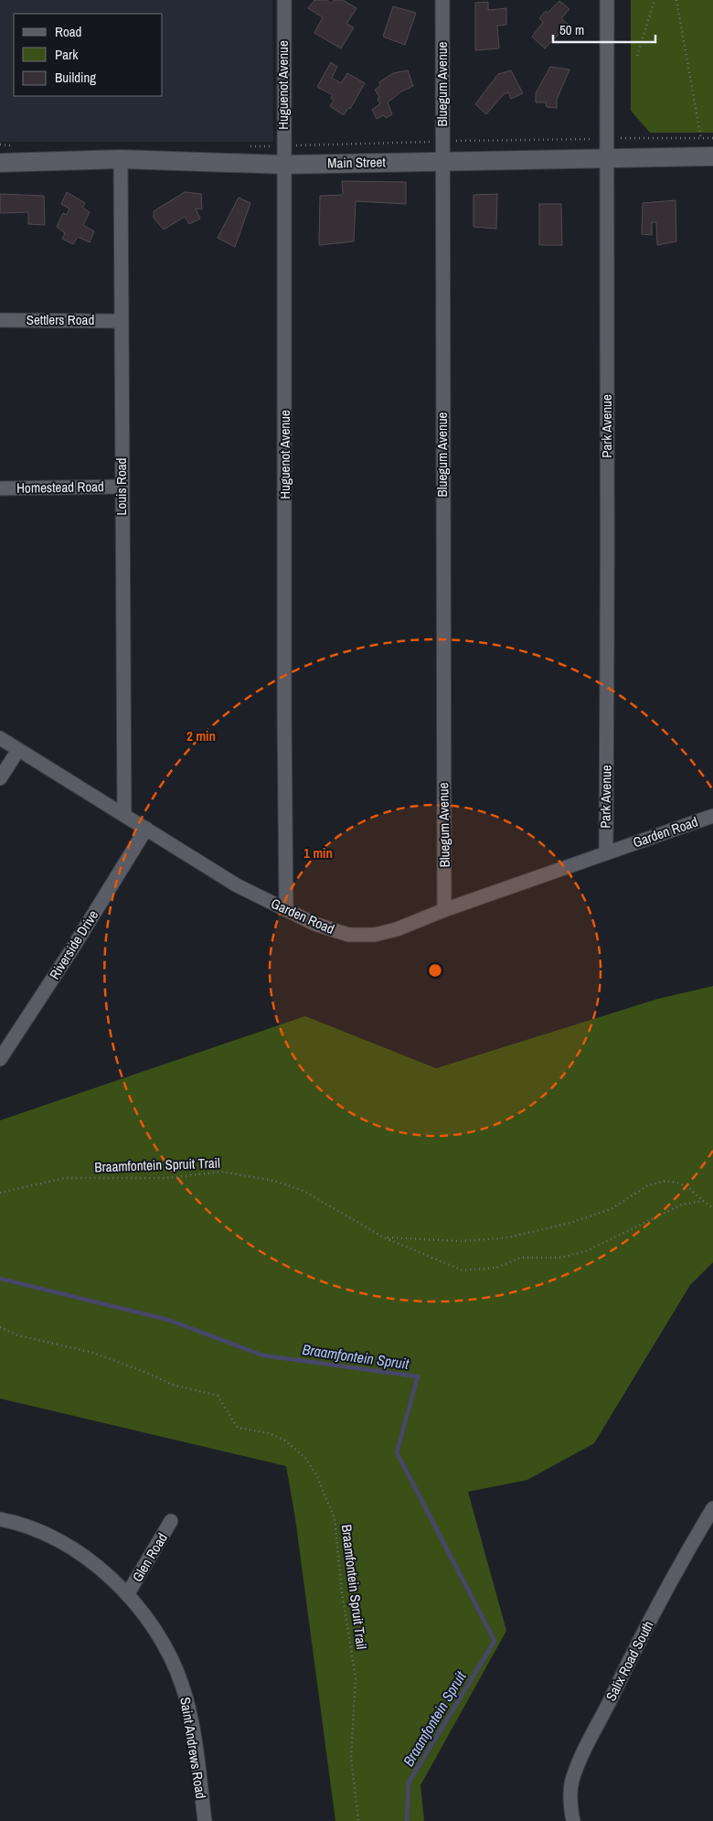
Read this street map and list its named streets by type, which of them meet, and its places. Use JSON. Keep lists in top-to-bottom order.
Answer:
{
  "streets": {
    "street": [
      "Bluegum Avenue",
      "Huguenot Avenue",
      "Main Street",
      "Settlers Road",
      "Park Avenue",
      "Louis Road",
      "Homestead Road",
      "Garden Road",
      "Riverside Drive",
      "Glen Road",
      "Salix Road South",
      "Saint Andrews Road"
    ],
    "path": ["Braamfontein Spruit Trail"]
  },
  "crossings": [
    ["Bluegum Avenue", "Main Street"],
    ["Bluegum Avenue", "Garden Road"],
    ["Huguenot Avenue", "Main Street"],
    ["Huguenot Avenue", "Garden Road"],
    ["Main Street", "Park Avenue"],
    ["Main Street", "Louis Road"],
    ["Settlers Road", "Louis Road"],
    ["Park Avenue", "Garden Road"],
    ["Louis Road", "Homestead Road"],
    ["Louis Road", "Garden Road"],
    ["Garden Road", "Riverside Drive"],
    ["Glen Road", "Saint Andrews Road"]
  ],
  "water": ["Braamfontein Spruit"],
  "legend": ["Road", "Park", "Building"],
  "scale_bar": "50 m",
  "rings": ["2 min", "1 min"]
}
